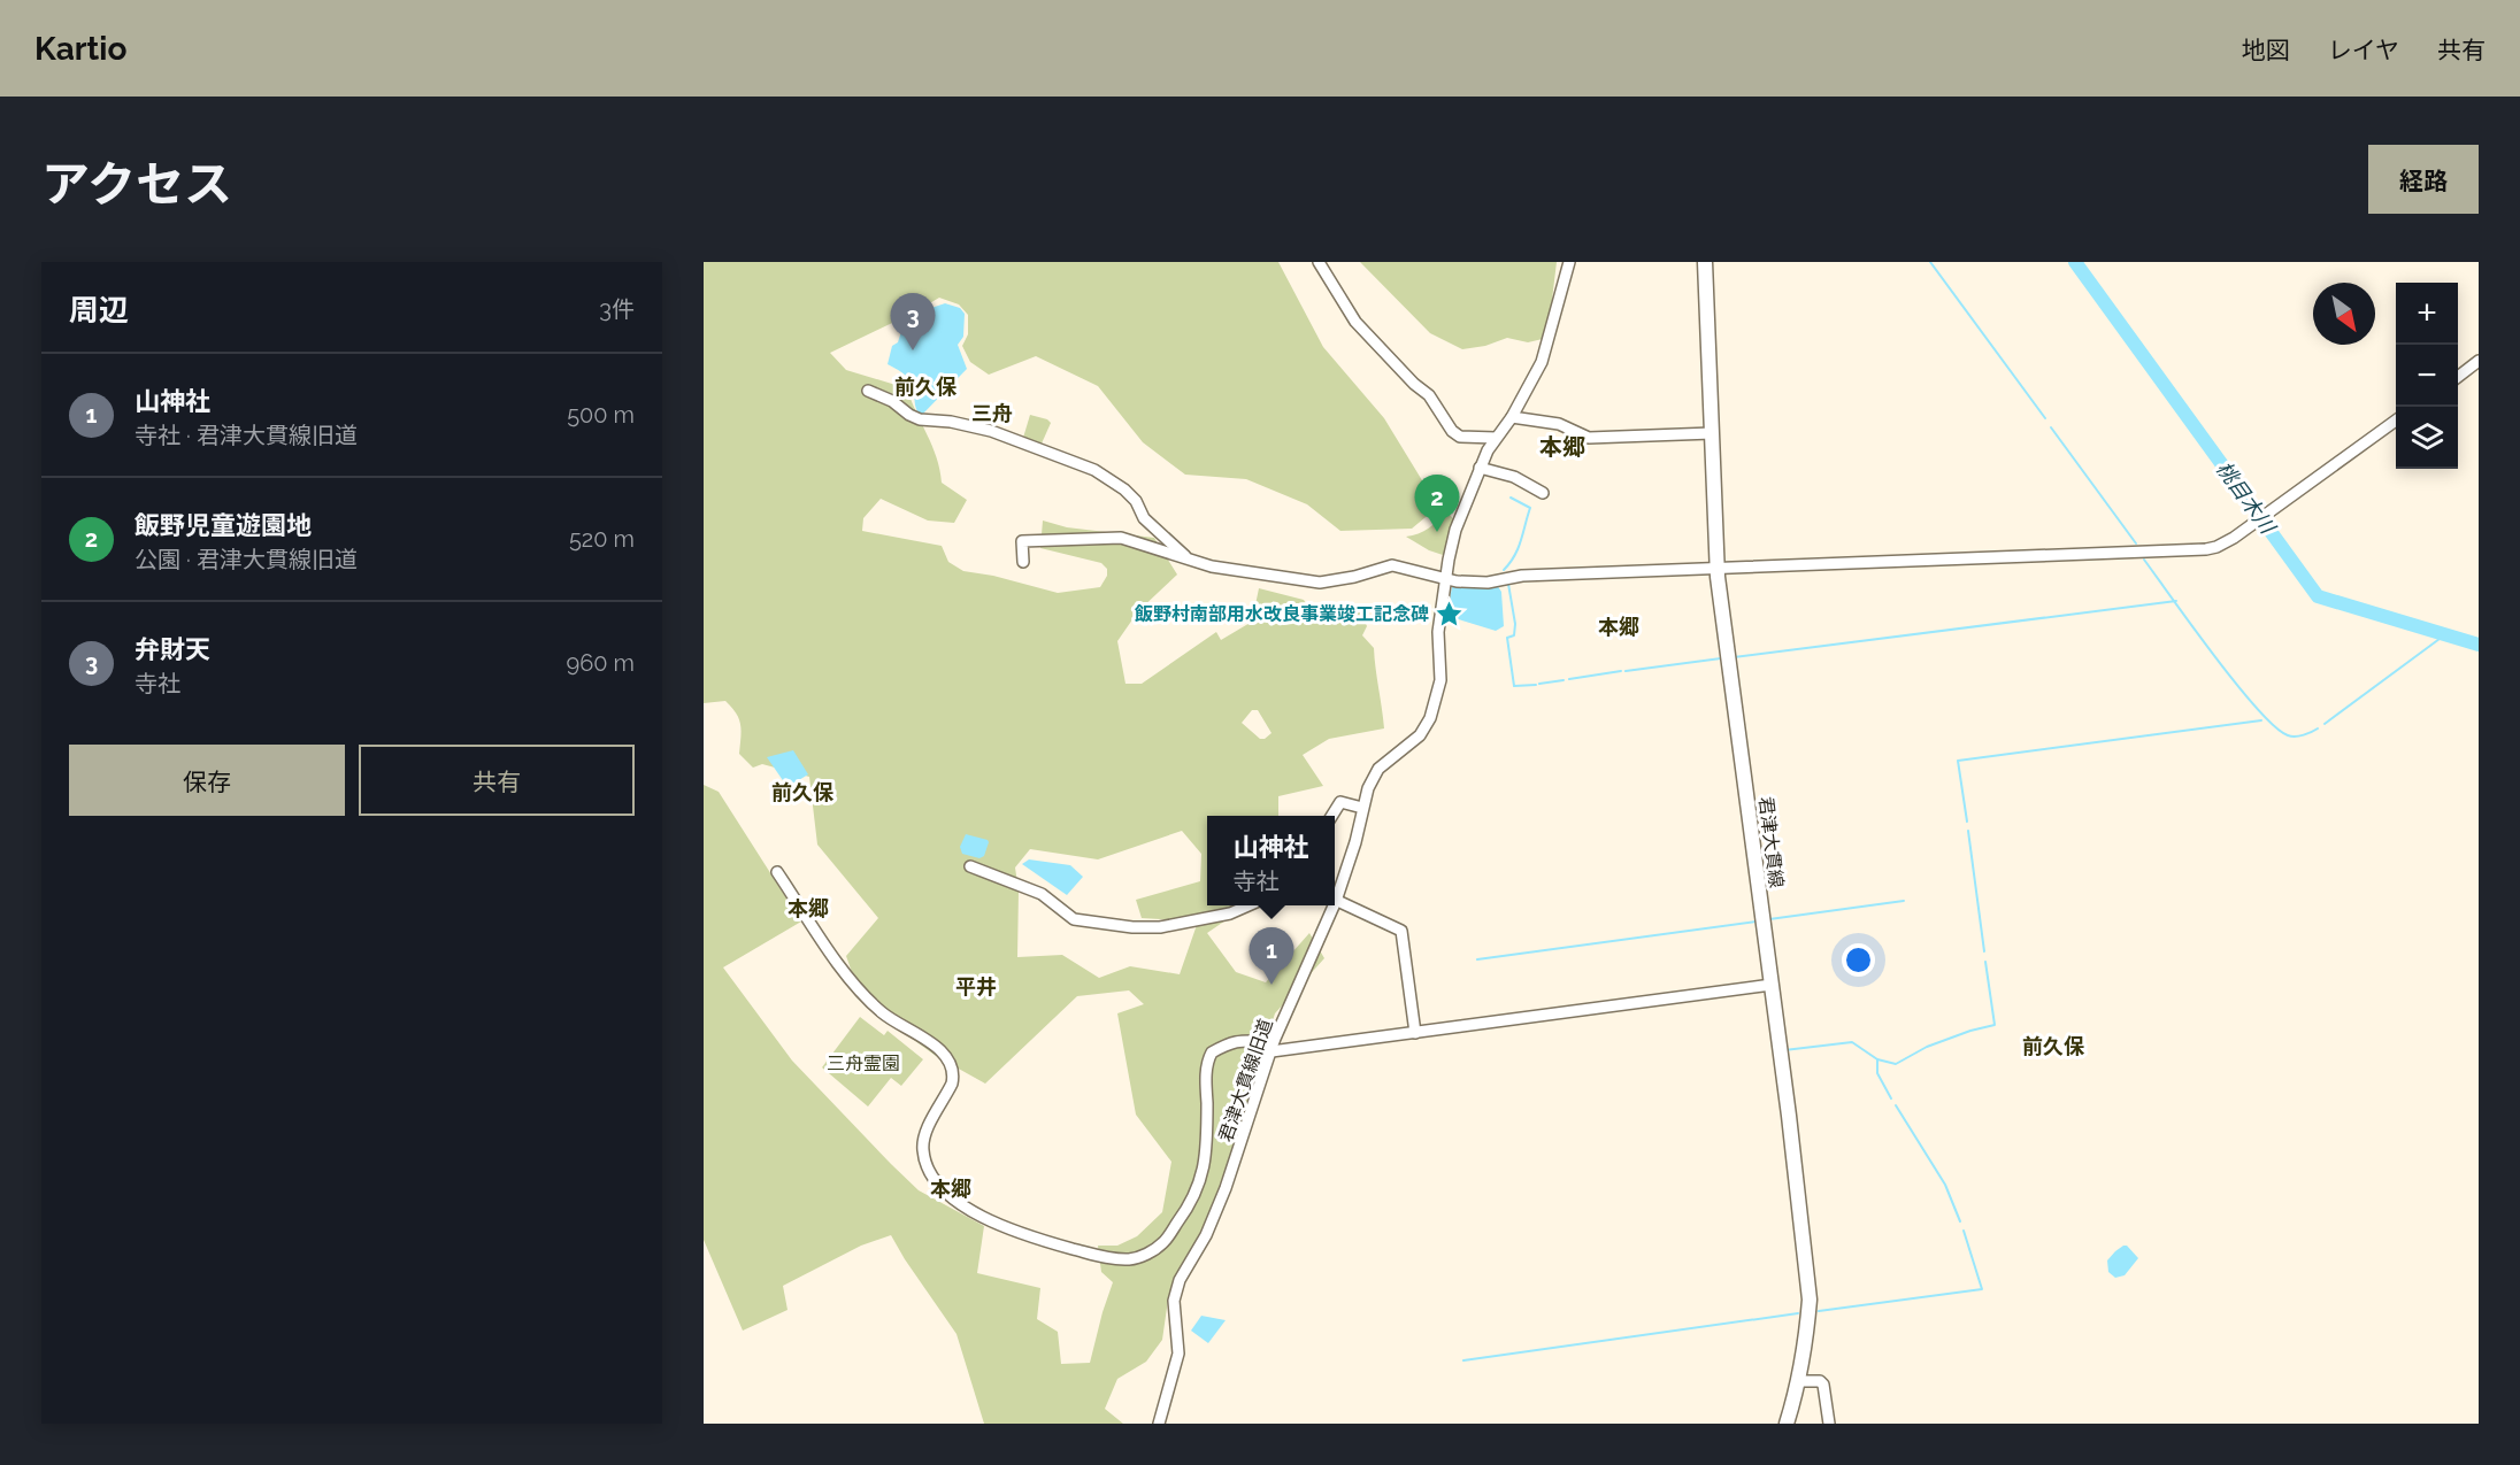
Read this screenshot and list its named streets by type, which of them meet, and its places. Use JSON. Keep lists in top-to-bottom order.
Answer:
{
  "streets": {
    "main road": ["君津大貫線"],
    "street": ["君津大貫線旧道"]
  },
  "districts": [
    "前久保",
    "三舟",
    "本郷",
    "本郷",
    "前久保",
    "本郷",
    "平井",
    "前久保",
    "本郷"
  ],
  "water": ["桃目木川"],
  "parks": ["三舟霊園"],
  "places": {
    "place": ["飯野村南部用水改良事業竣工記念碑"]
  },
  "north": "bottom right",
  "page": {
    "header": "Kartio",
    "nav": ["地図", "レイヤ", "共有"],
    "title": "アクセス",
    "buttons": [
      "経路",
      ["保存", "共有"]
    ],
    "heading": ["周辺", "3件"],
    "map_buttons": ["+", "−"],
    "pins": ["3", "2", "1"],
    "list": [
      {
        "mark": "1",
        "name": "山神社",
        "note": "寺社 · 君津大貫線旧道",
        "value": "500 m"
      },
      {
        "mark": "2",
        "name": "飯野児童遊園地",
        "note": "公園 · 君津大貫線旧道",
        "value": "520 m"
      },
      {
        "mark": "3",
        "name": "弁財天",
        "note": "寺社",
        "value": "960 m"
      }
    ],
    "popup": ["山神社", "寺社"]
  }
}
